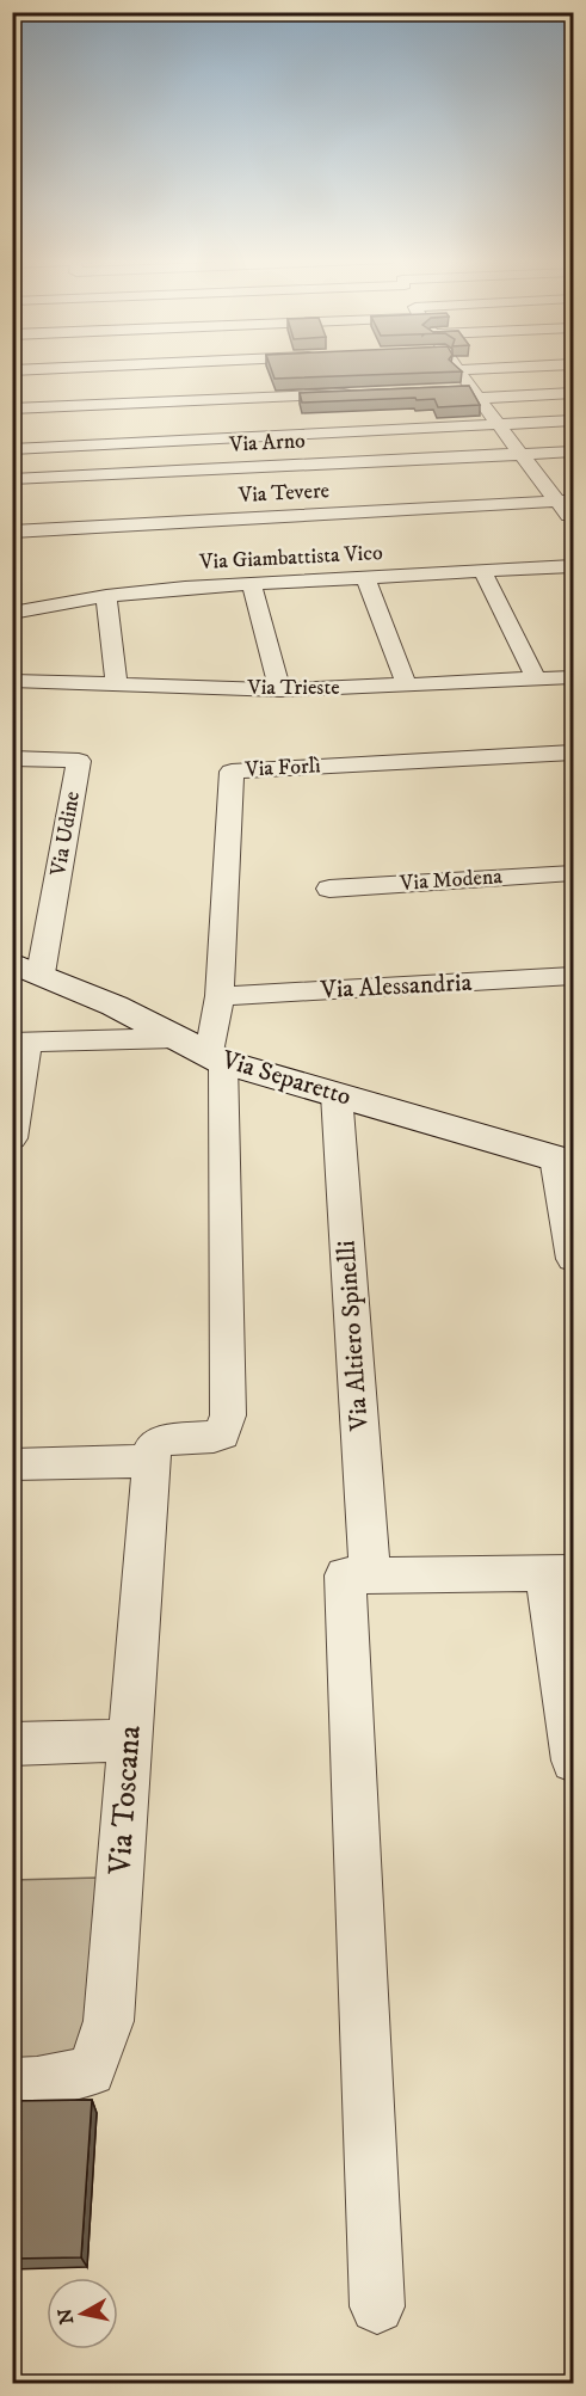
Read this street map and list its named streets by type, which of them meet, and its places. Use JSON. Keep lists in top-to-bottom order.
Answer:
{
  "streets": {
    "street": [
      "Via Arno",
      "Via Tevere",
      "Via Giambattista Vico",
      "Via Trieste",
      "Via Forlì",
      "Via Udine",
      "Via Modena",
      "Via Alessandria",
      "Via Separetto",
      "Via Altiero Spinelli",
      "Via Toscana"
    ]
  },
  "crossings": [
    ["Via Forlì", "Via Alessandria"],
    ["Via Forlì", "Via Separetto"],
    ["Via Forlì", "Via Toscana"],
    ["Via Udine", "Via Separetto"],
    ["Via Separetto", "Via Altiero Spinelli"]
  ],
  "north": "left"
}
